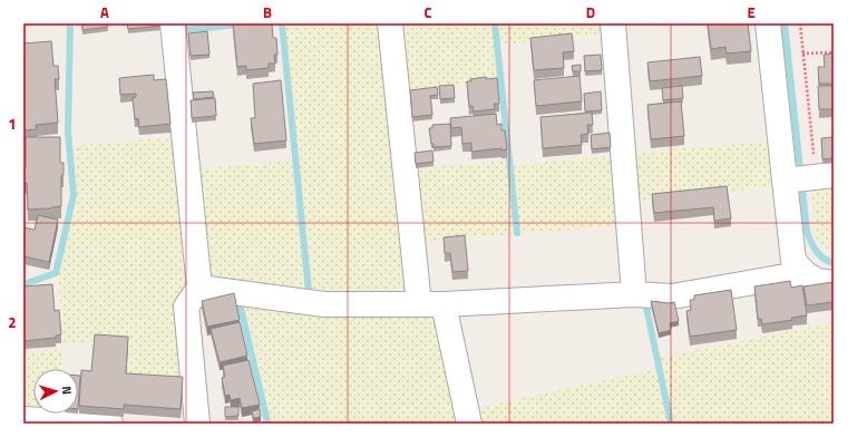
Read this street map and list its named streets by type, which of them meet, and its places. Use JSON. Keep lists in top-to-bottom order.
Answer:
{
  "north": "right",
  "grid": {
    "columns": [
      "A",
      "B",
      "C",
      "D",
      "E"
    ],
    "rows": ["1", "2"]
  }
}
